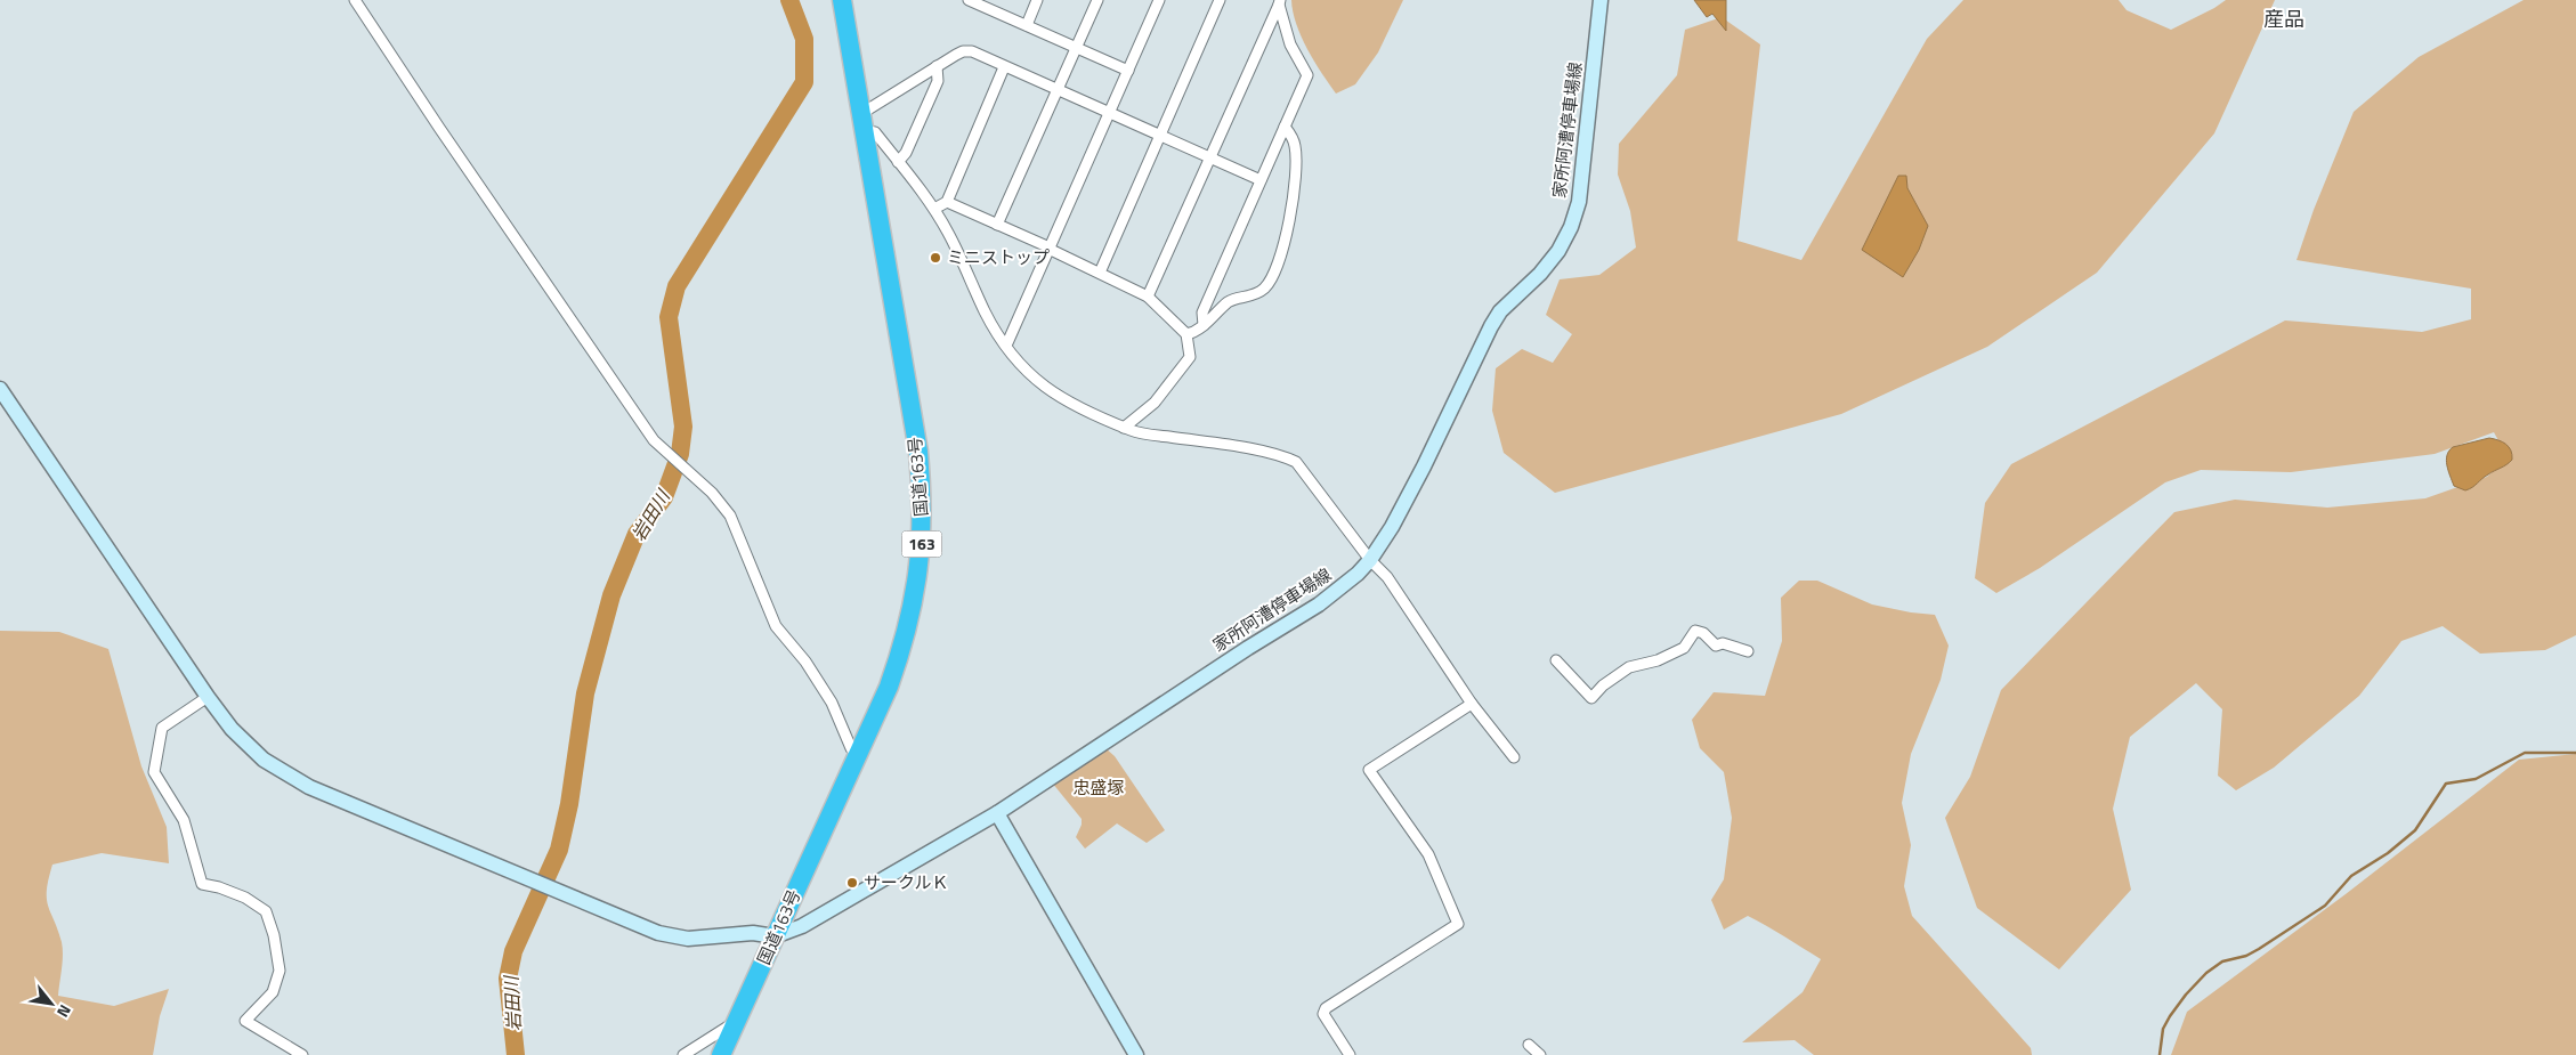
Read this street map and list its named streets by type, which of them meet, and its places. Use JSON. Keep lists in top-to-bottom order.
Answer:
{
  "streets": {
    "highway": ["国道163号", "163"],
    "main road": ["家所阿漕停車場線"]
  },
  "crossings": [
    ["家所阿漕停車場線", "国道163号"]
  ],
  "districts": ["産品"],
  "water": ["岩田川"],
  "parks": ["忠盛塚"],
  "places": ["ミニストップ", "サークルＫ"],
  "north": "bottom right"
}
